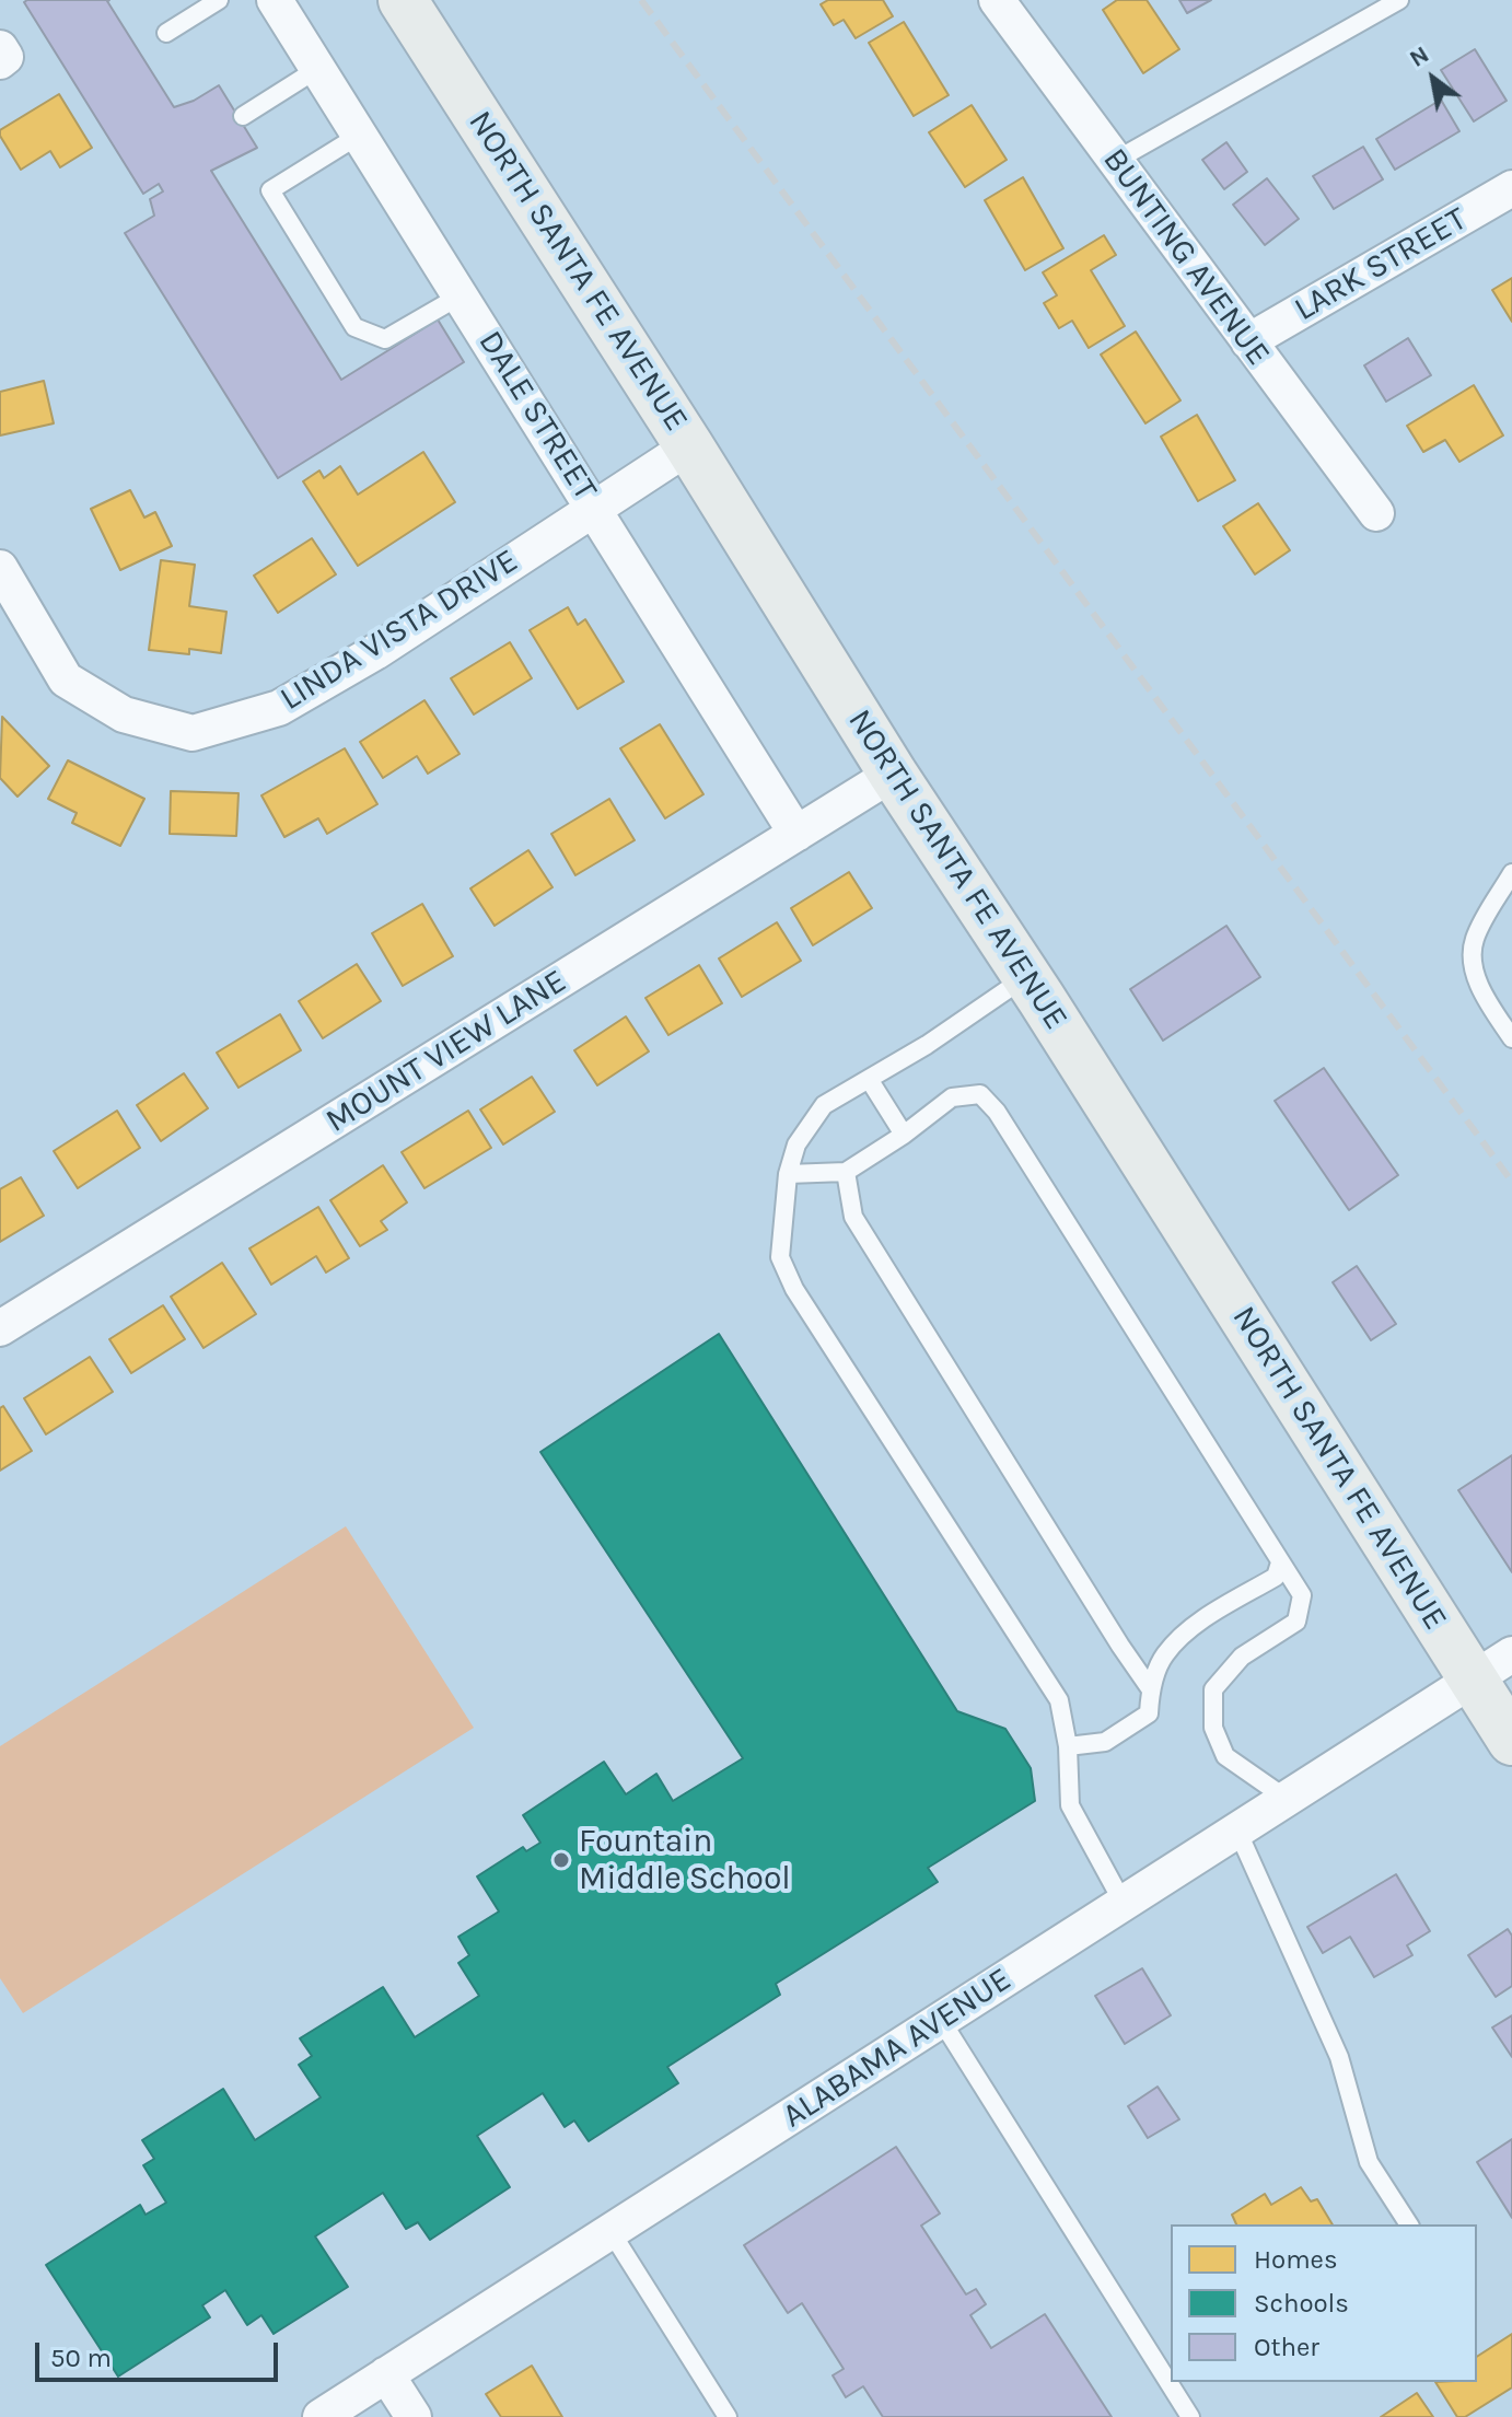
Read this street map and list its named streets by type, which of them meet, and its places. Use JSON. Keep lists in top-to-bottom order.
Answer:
{
  "streets": {
    "main road": ["NORTH SANTA FE AVENUE"],
    "street": [
      "BUNTING AVENUE",
      "LARK STREET",
      "DALE STREET",
      "LINDA VISTA DRIVE",
      "MOUNT VIEW LANE",
      "ALABAMA AVENUE"
    ]
  },
  "crossings": [
    ["BUNTING AVENUE", "LARK STREET"],
    ["NORTH SANTA FE AVENUE", "LINDA VISTA DRIVE"],
    ["NORTH SANTA FE AVENUE", "MOUNT VIEW LANE"],
    ["NORTH SANTA FE AVENUE", "ALABAMA AVENUE"],
    ["DALE STREET", "LINDA VISTA DRIVE"],
    ["DALE STREET", "MOUNT VIEW LANE"]
  ],
  "places": ["Fountain Middle School"],
  "legend": ["Homes", "Schools", "Other"],
  "scale_bar": "50 m",
  "north": "top left"
}
